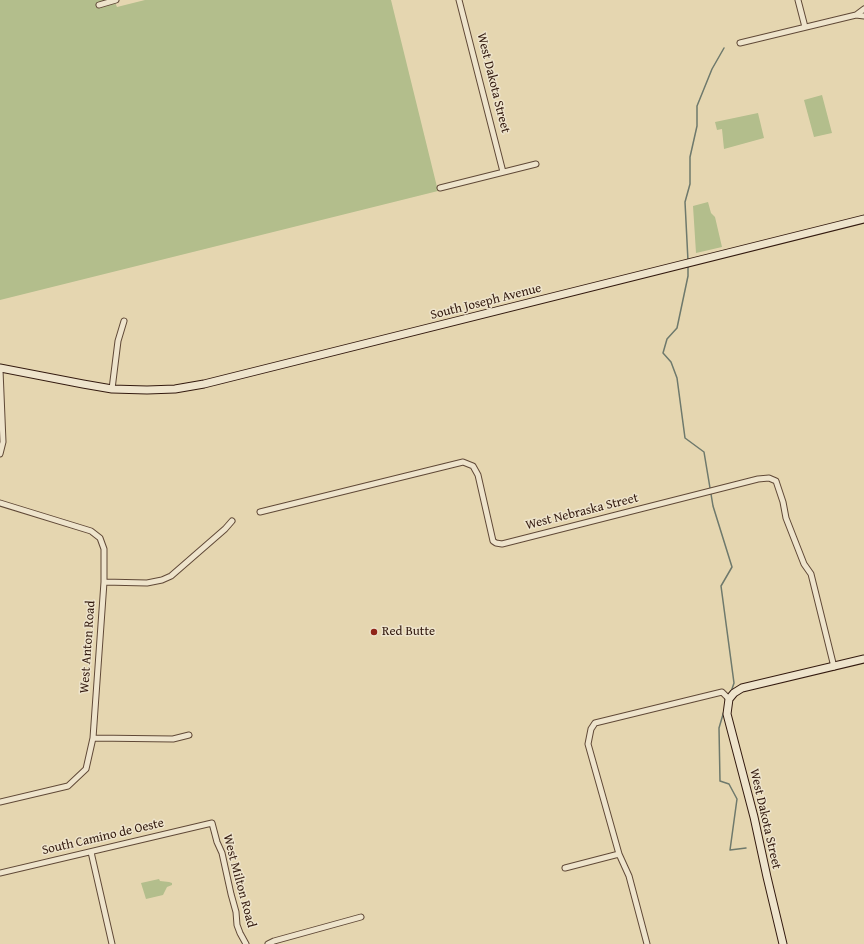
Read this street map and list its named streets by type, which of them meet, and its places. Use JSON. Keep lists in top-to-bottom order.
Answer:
{
  "streets": {
    "main road": ["West Dakota Street", "South Joseph Avenue"],
    "street": [
      "West Nebraska Street",
      "West Anton Road",
      "South Camino de Oeste",
      "West Milton Road"
    ]
  },
  "crossings": [
    ["South Camino de Oeste", "West Milton Road"]
  ],
  "places": ["Red Butte"]
}
